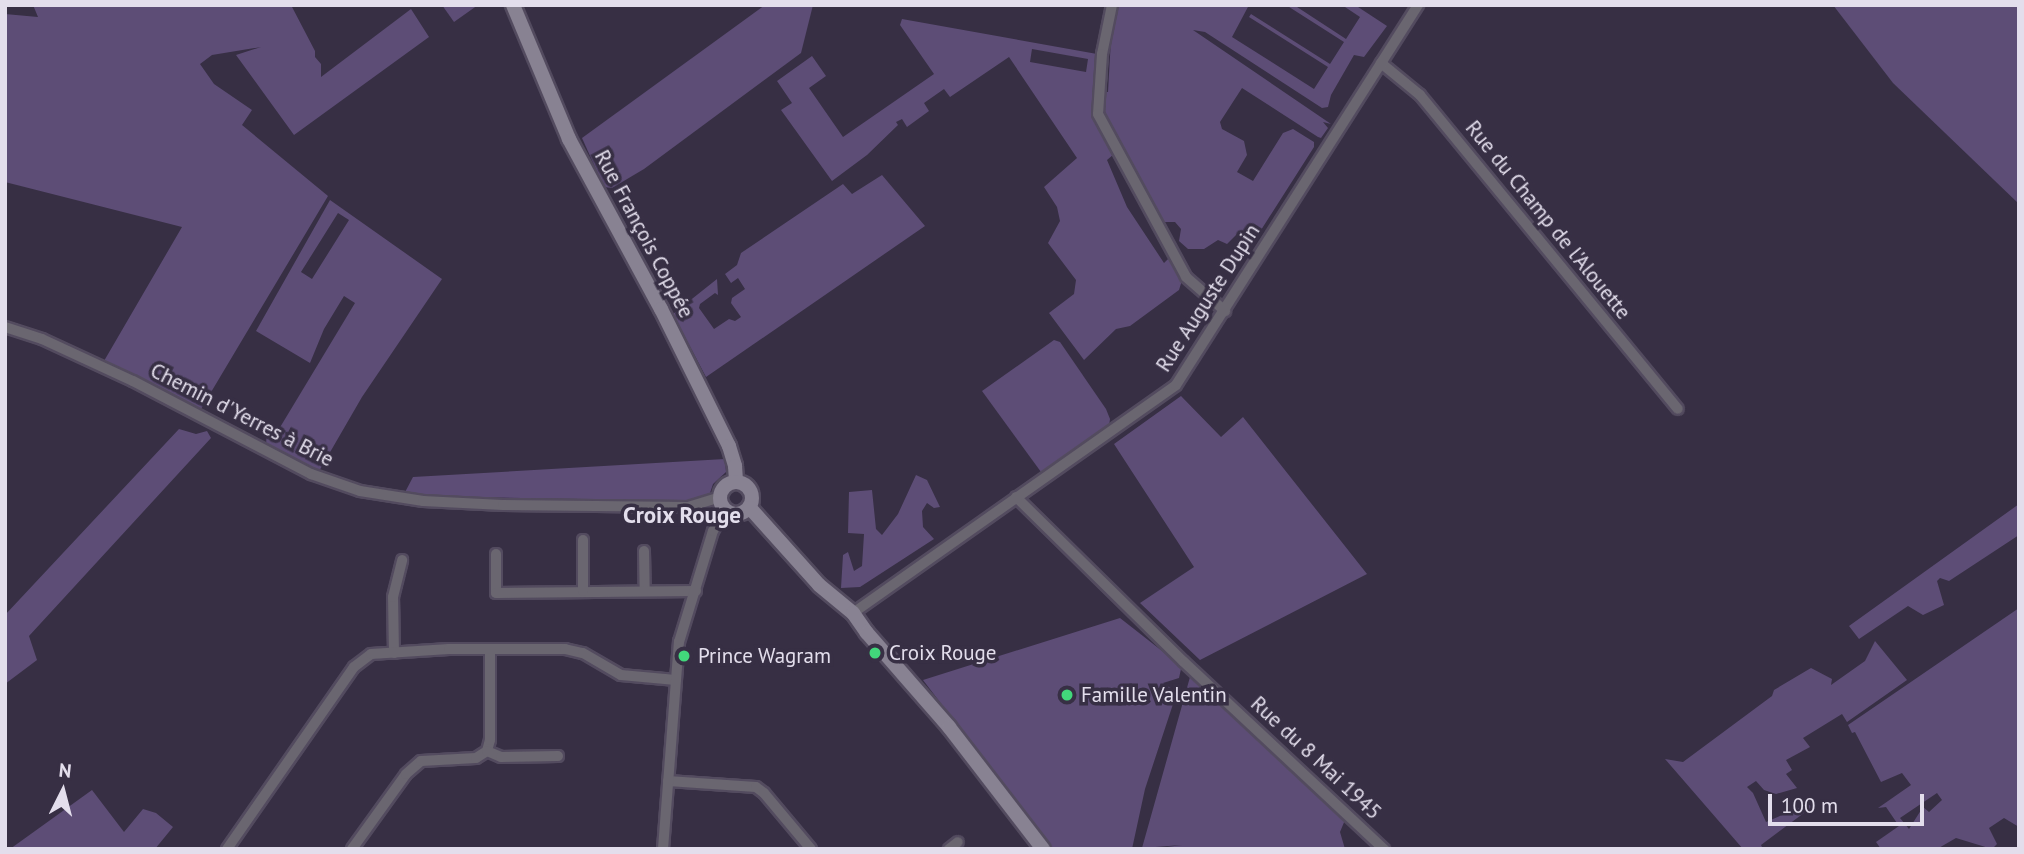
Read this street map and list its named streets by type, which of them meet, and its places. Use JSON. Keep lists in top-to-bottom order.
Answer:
{
  "streets": {
    "street": [
      "Rue du Champ de l'Alouette",
      "Rue François Coppée",
      "Rue Auguste Dupin",
      "Chemin d'Yerres à Brie",
      "Rue du 8 Mai 1945"
    ]
  },
  "crossings": [
    ["Rue du Champ de l'Alouette", "Rue Auguste Dupin"],
    ["Rue François Coppée", "Chemin d'Yerres à Brie"],
    ["Rue Auguste Dupin", "Rue du 8 Mai 1945"]
  ],
  "districts": ["Croix Rouge"],
  "places": ["Croix Rouge", "Prince Wagram", "Famille Valentin"],
  "scale_bar": "100 m",
  "north": "top"
}
